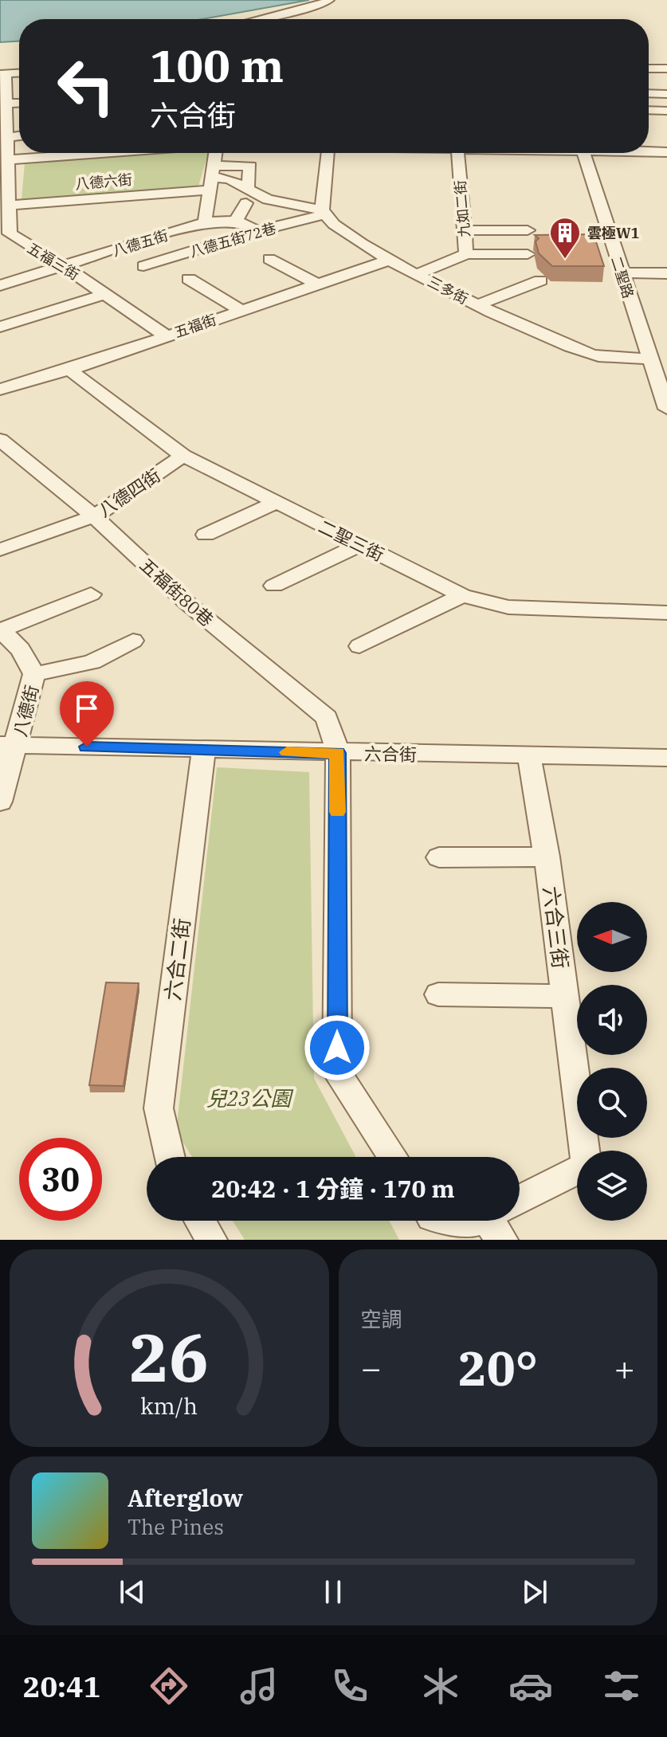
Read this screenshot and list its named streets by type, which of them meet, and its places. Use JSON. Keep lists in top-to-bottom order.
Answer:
{
  "streets": {
    "street": [
      "八德六街",
      "九如二街",
      "八德五街72巷",
      "八德五街",
      "五福三街",
      "二聖路",
      "三多街",
      "五福街",
      "八德四街",
      "二聖三街",
      "五福街80巷",
      "八德街",
      "六合街",
      "六合三街",
      "六合二街"
    ]
  },
  "crossings": [
    ["八德六街", "五福三街"],
    ["九如二街", "三多街"],
    ["八德五街72巷", "三多街"],
    ["八德五街", "五福三街"],
    ["五福三街", "五福街"],
    ["二聖路", "三多街"],
    ["三多街", "五福街"],
    ["五福街", "二聖三街"],
    ["八德四街", "二聖三街"],
    ["八德四街", "五福街80巷"],
    ["五福街80巷", "六合街"],
    ["八德街", "六合街"],
    ["六合街", "六合三街"],
    ["六合街", "六合二街"]
  ],
  "parks": ["兒23公園"],
  "places": {
    "building": ["雲極W1"]
  },
  "north": "left",
  "page": {
    "turn": ["100 m", "六合街"],
    "limit": "30",
    "trip": "20:42 · 1 分鐘 · 170 m",
    "tile": "空調",
    "heat": ["−", "20°", "+"],
    "song": ["Afterglow", "The Pines"],
    "tabs": "20:41",
    "gauge": ["26", "km/h"]
  }
}
